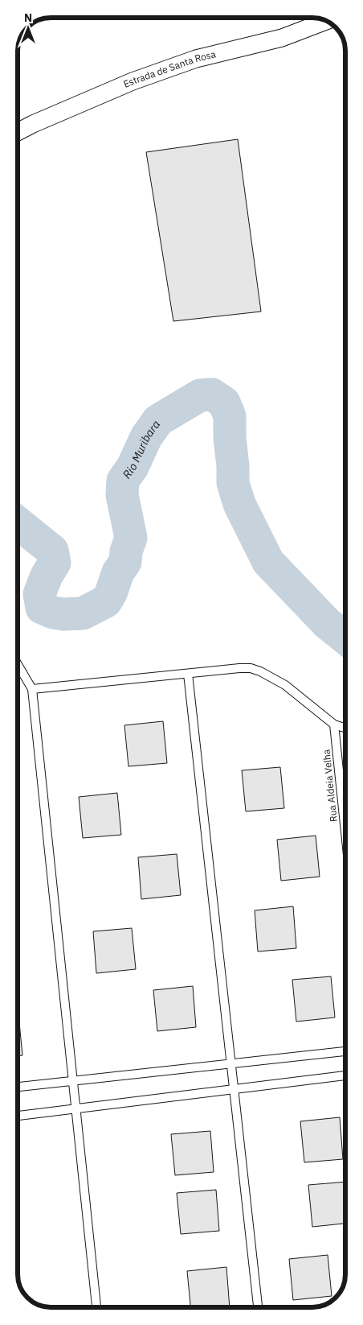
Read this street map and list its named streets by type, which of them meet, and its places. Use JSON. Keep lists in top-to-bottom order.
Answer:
{
  "streets": {
    "street": ["Estrada de Santa Rosa"],
    "lane": ["Rua Aldeia Velha"]
  },
  "water": ["Rio Muribara"],
  "north": "top"
}
